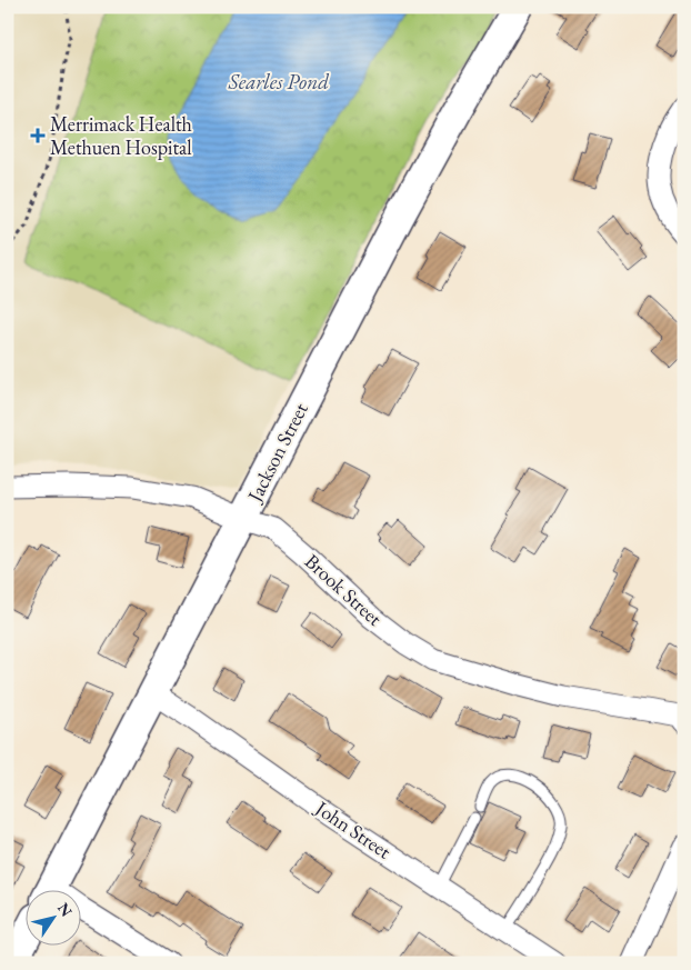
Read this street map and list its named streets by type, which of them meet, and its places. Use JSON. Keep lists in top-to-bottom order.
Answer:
{
  "streets": {
    "main road": ["Jackson Street"],
    "street": ["Brook Street", "John Street"]
  },
  "crossings": [
    ["Jackson Street", "Brook Street"],
    ["Jackson Street", "John Street"]
  ],
  "water": ["Searles Pond"],
  "places": {
    "health": ["Merrimack Health Methuen Hospital"]
  },
  "north": "top right"
}
